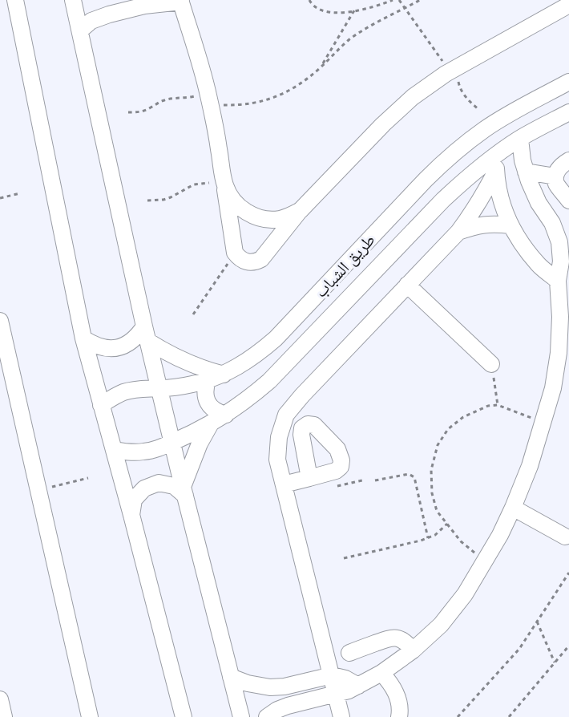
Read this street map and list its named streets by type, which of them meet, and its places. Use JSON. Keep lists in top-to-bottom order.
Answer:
{
  "streets": {
    "street": ["طريق الشباب"]
  }
}
